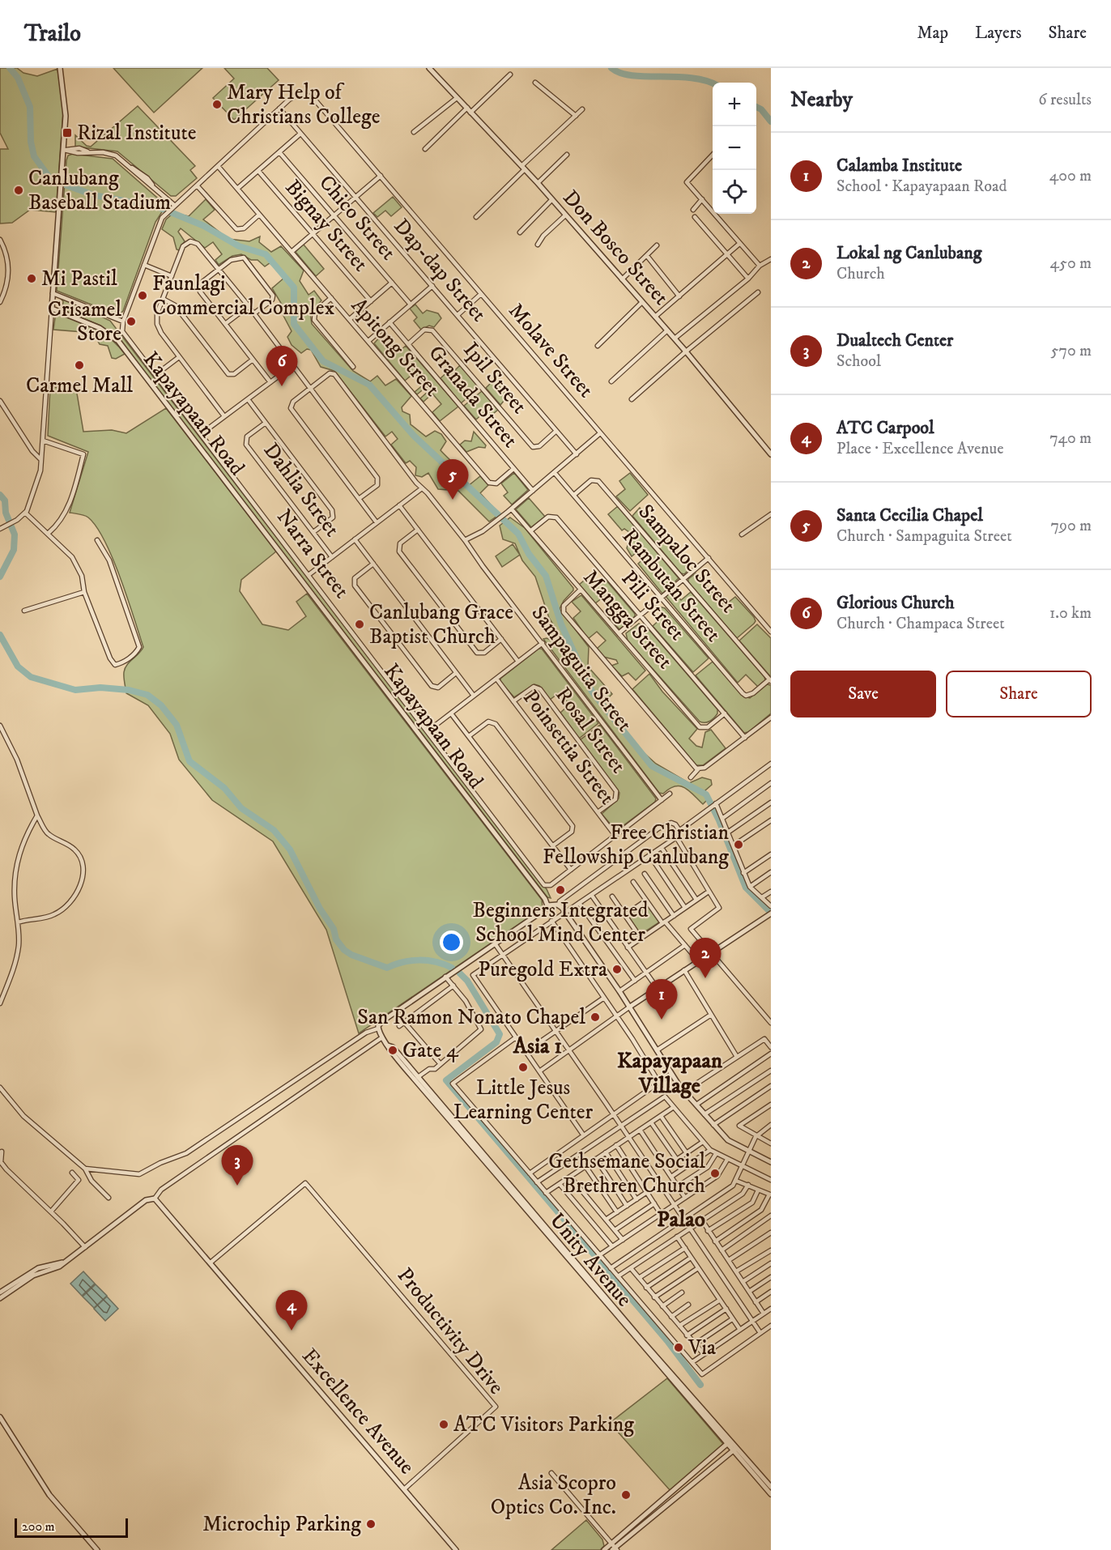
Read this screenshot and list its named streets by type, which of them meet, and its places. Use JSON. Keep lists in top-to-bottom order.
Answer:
{
  "streets": {
    "street": [
      "Chico Street",
      "Bignay Street",
      "Don Bosco Street",
      "Dap-dap Street",
      "Apitong Street",
      "Molave Street",
      "Ipil Street",
      "Granada Street",
      "Kapayapaan Road",
      "Dahlia Street",
      "Narra Street",
      "Sampaloc Street",
      "Rambutan Street",
      "Pili Street",
      "Mangga Street",
      "Sampaguita Street",
      "Rosal Street",
      "Poinsettia Street",
      "Unity Avenue",
      "Productivity Drive",
      "Excellence Avenue"
    ]
  },
  "crossings": [
    ["Dap-dap Street", "Molave Street"],
    ["Dap-dap Street", "Ipil Street"],
    ["Apitong Street", "Granada Street"],
    ["Ipil Street", "Granada Street"],
    ["Sampaloc Street", "Rambutan Street"],
    ["Pili Street", "Mangga Street"],
    ["Rosal Street", "Poinsettia Street"],
    ["Productivity Drive", "Excellence Avenue"]
  ],
  "districts": ["Asia 1", "Kapayapaan Village", "Palao"],
  "places": {
    "other": [
      "Mary Help of Christians College",
      "Canlubang Baseball Stadium",
      "Mi Pastil",
      "Faunlagi Commercial Complex",
      "Crisamel Store",
      "Carmel Mall",
      "Canlubang Grace Baptist Church",
      "Free Christian Fellowship Canlubang",
      "Beginners Integrated School Mind Center",
      "Puregold Extra",
      "San Ramon Nonato Chapel",
      "Gate 4",
      "Little Jesus Learning Center",
      "Gethsemane Social Brethren Church",
      "Via",
      "ATC Visitors Parking",
      "Asia Scopro Optics Co. Inc.",
      "Microchip Parking"
    ],
    "transit": ["Rizal Institute"]
  },
  "scale_bar": "200 m",
  "page": {
    "header": "Trailo",
    "nav": ["Map", "Layers", "Share"],
    "heading": ["Nearby", "6 results"],
    "map_buttons": ["+", "−"],
    "list": [
      {
        "mark": "1",
        "name": "Calamba Institute",
        "note": "School · Kapayapaan Road",
        "value": "400 m"
      },
      {
        "mark": "2",
        "name": "Lokal ng Canlubang",
        "note": "Church",
        "value": "450 m"
      },
      {
        "mark": "3",
        "name": "Dualtech Center",
        "note": "School",
        "value": "570 m"
      },
      {
        "mark": "4",
        "name": "ATC Carpool",
        "note": "Place · Excellence Avenue",
        "value": "740 m"
      },
      {
        "mark": "5",
        "name": "Santa Cecilia Chapel",
        "note": "Church · Sampaguita Street",
        "value": "790 m"
      },
      {
        "mark": "6",
        "name": "Glorious Church",
        "note": "Church · Champaca Street",
        "value": "1.0 km"
      }
    ],
    "pins": [
      "6",
      "5",
      "2",
      "1",
      "3",
      "4"
    ],
    "buttons": ["Save", "Share"],
    "scale": "200 m"
  }
}
